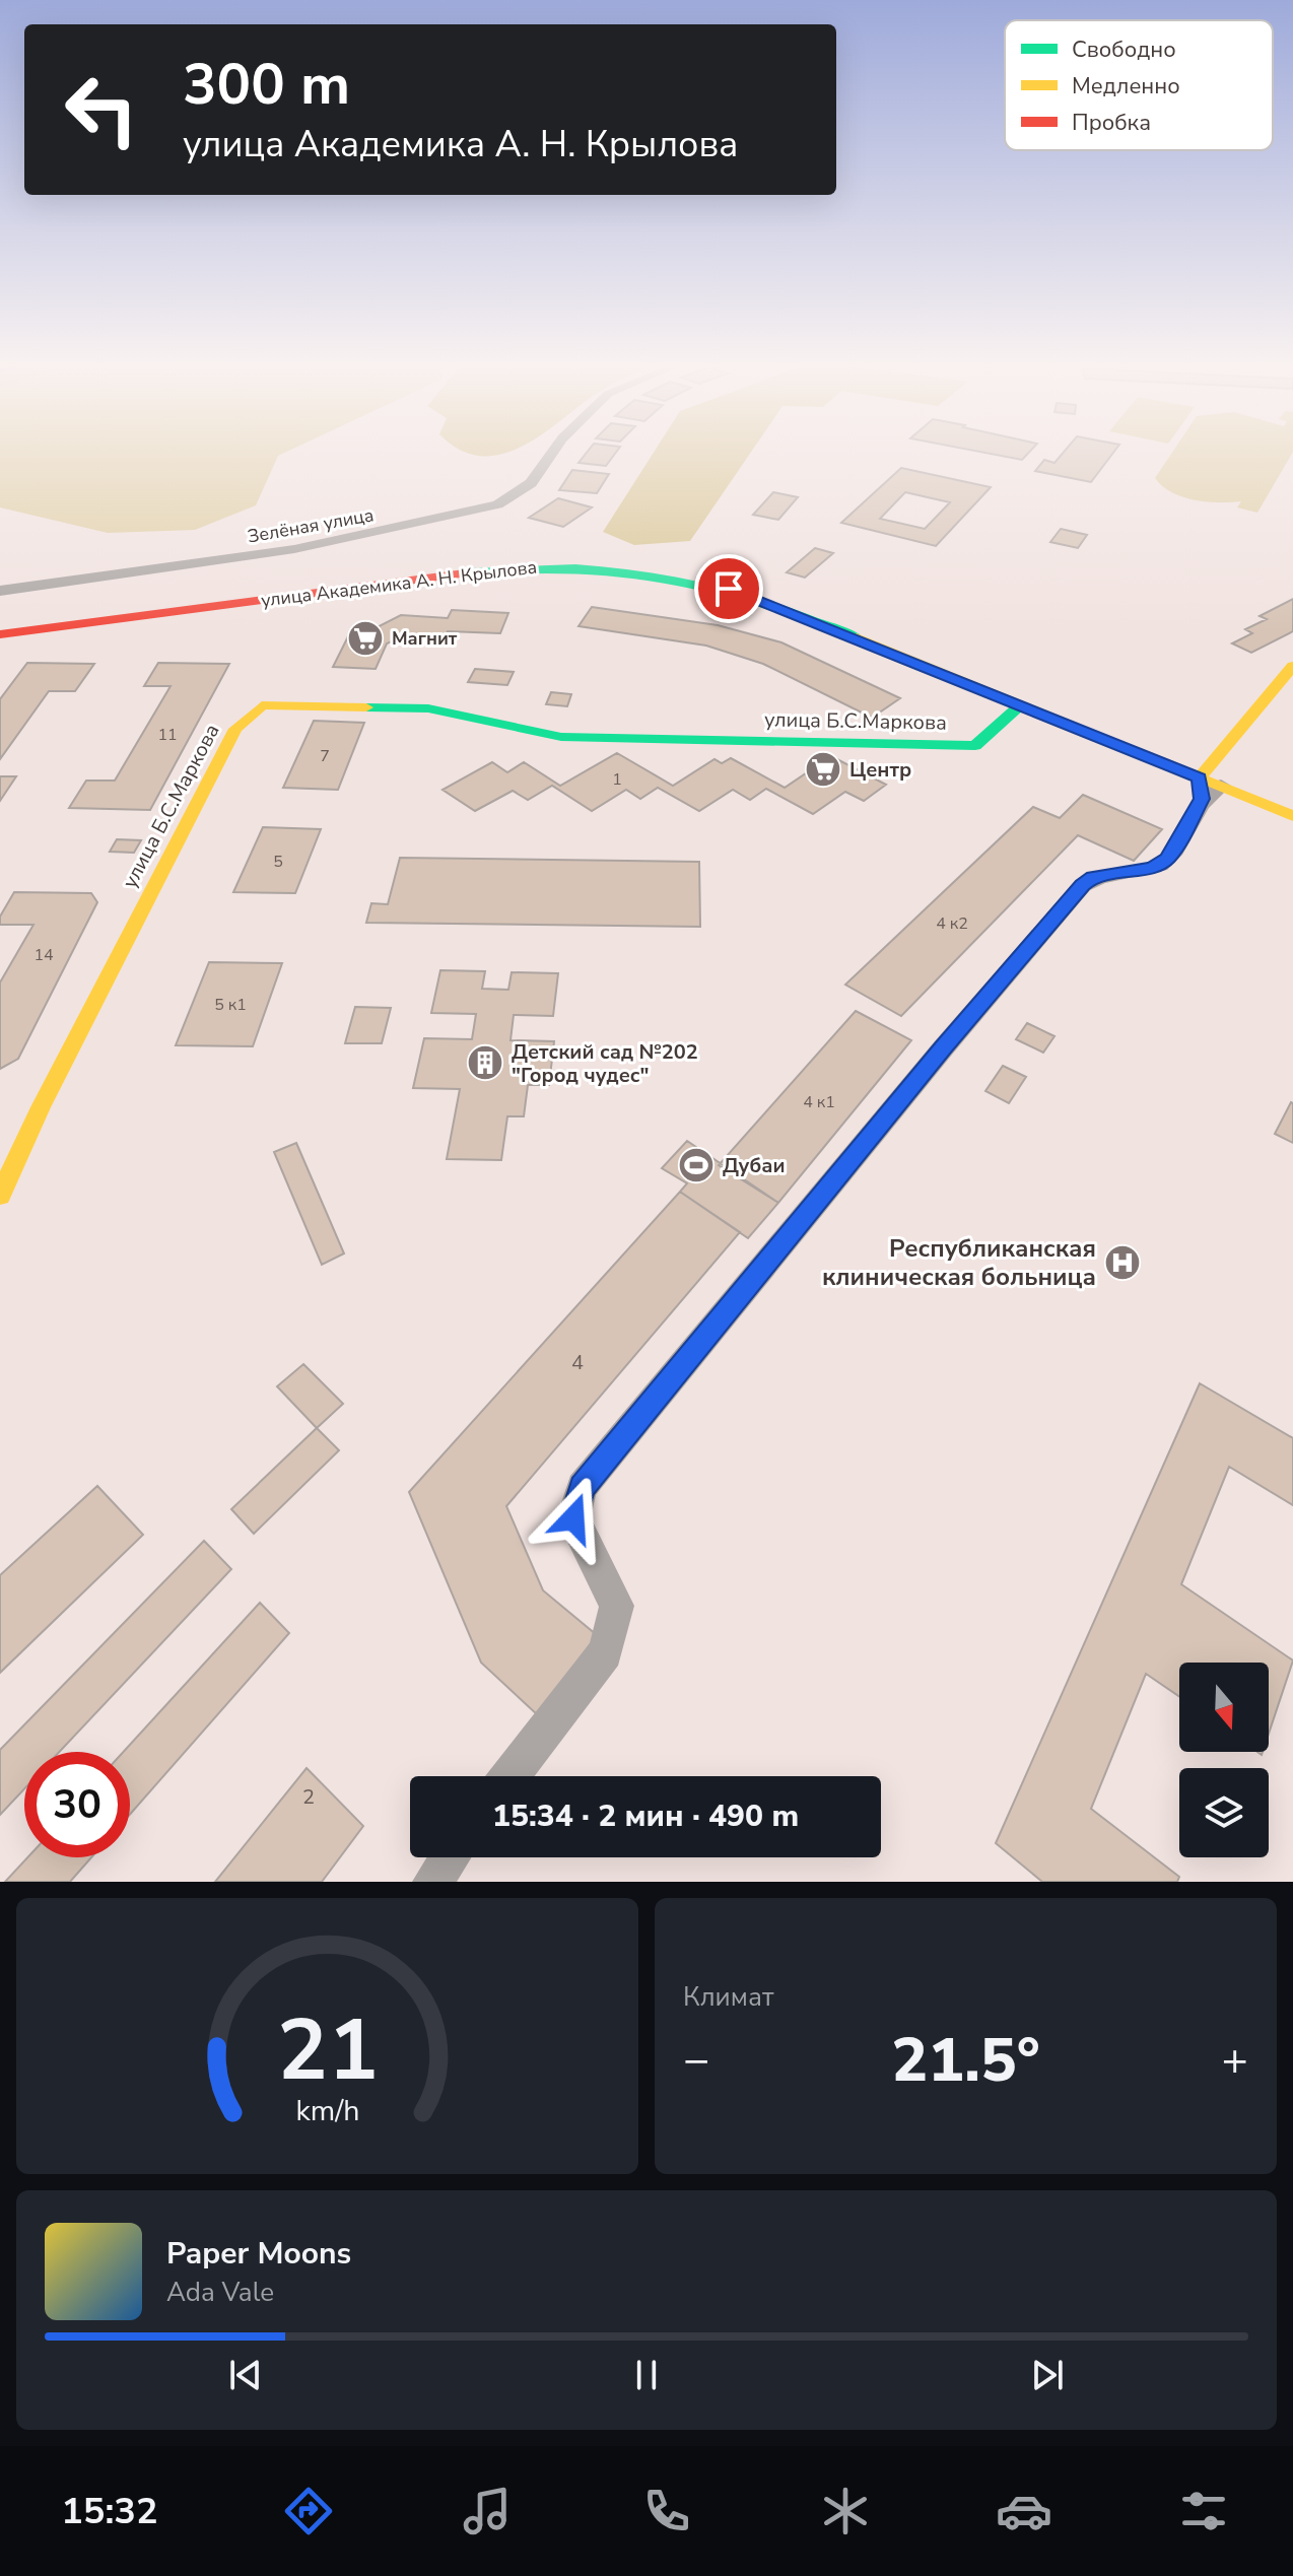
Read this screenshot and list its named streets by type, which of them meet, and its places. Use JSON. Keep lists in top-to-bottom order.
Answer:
{
  "streets": {
    "main road": ["улица Академика А. Н. Крылова", "улица Б.С.Маркова"],
    "street": ["Зелёная улица"]
  },
  "crossings": [
    ["улица Академика А. Н. Крылова", "улица Б.С.Маркова"]
  ],
  "places": {
    "supermarket": ["Магнит", "Центр"],
    "building": ["Детский сад №202 \"Город чудес\""],
    "sports": ["Дубаи"],
    "hospital": ["Республиканская клиническая больница"]
  },
  "house_numbers": [
    "11",
    "7",
    "1",
    "5",
    "4 к2",
    "14",
    "5 к1",
    "4 к1",
    "4",
    "2"
  ],
  "legend": ["Свободно", "Медленно", "Пробка"],
  "north": "bottom",
  "page": {
    "turn": ["300 m", "улица Академика А. Н. Крылова"],
    "limit": "30",
    "trip": "15:34 · 2 мин · 490 m",
    "tile": "Климат",
    "heat": ["−", "21.5°", "+"],
    "song": ["Paper Moons", "Ada Vale"],
    "tabs": "15:32",
    "gauge": ["21", "km/h"]
  }
}
